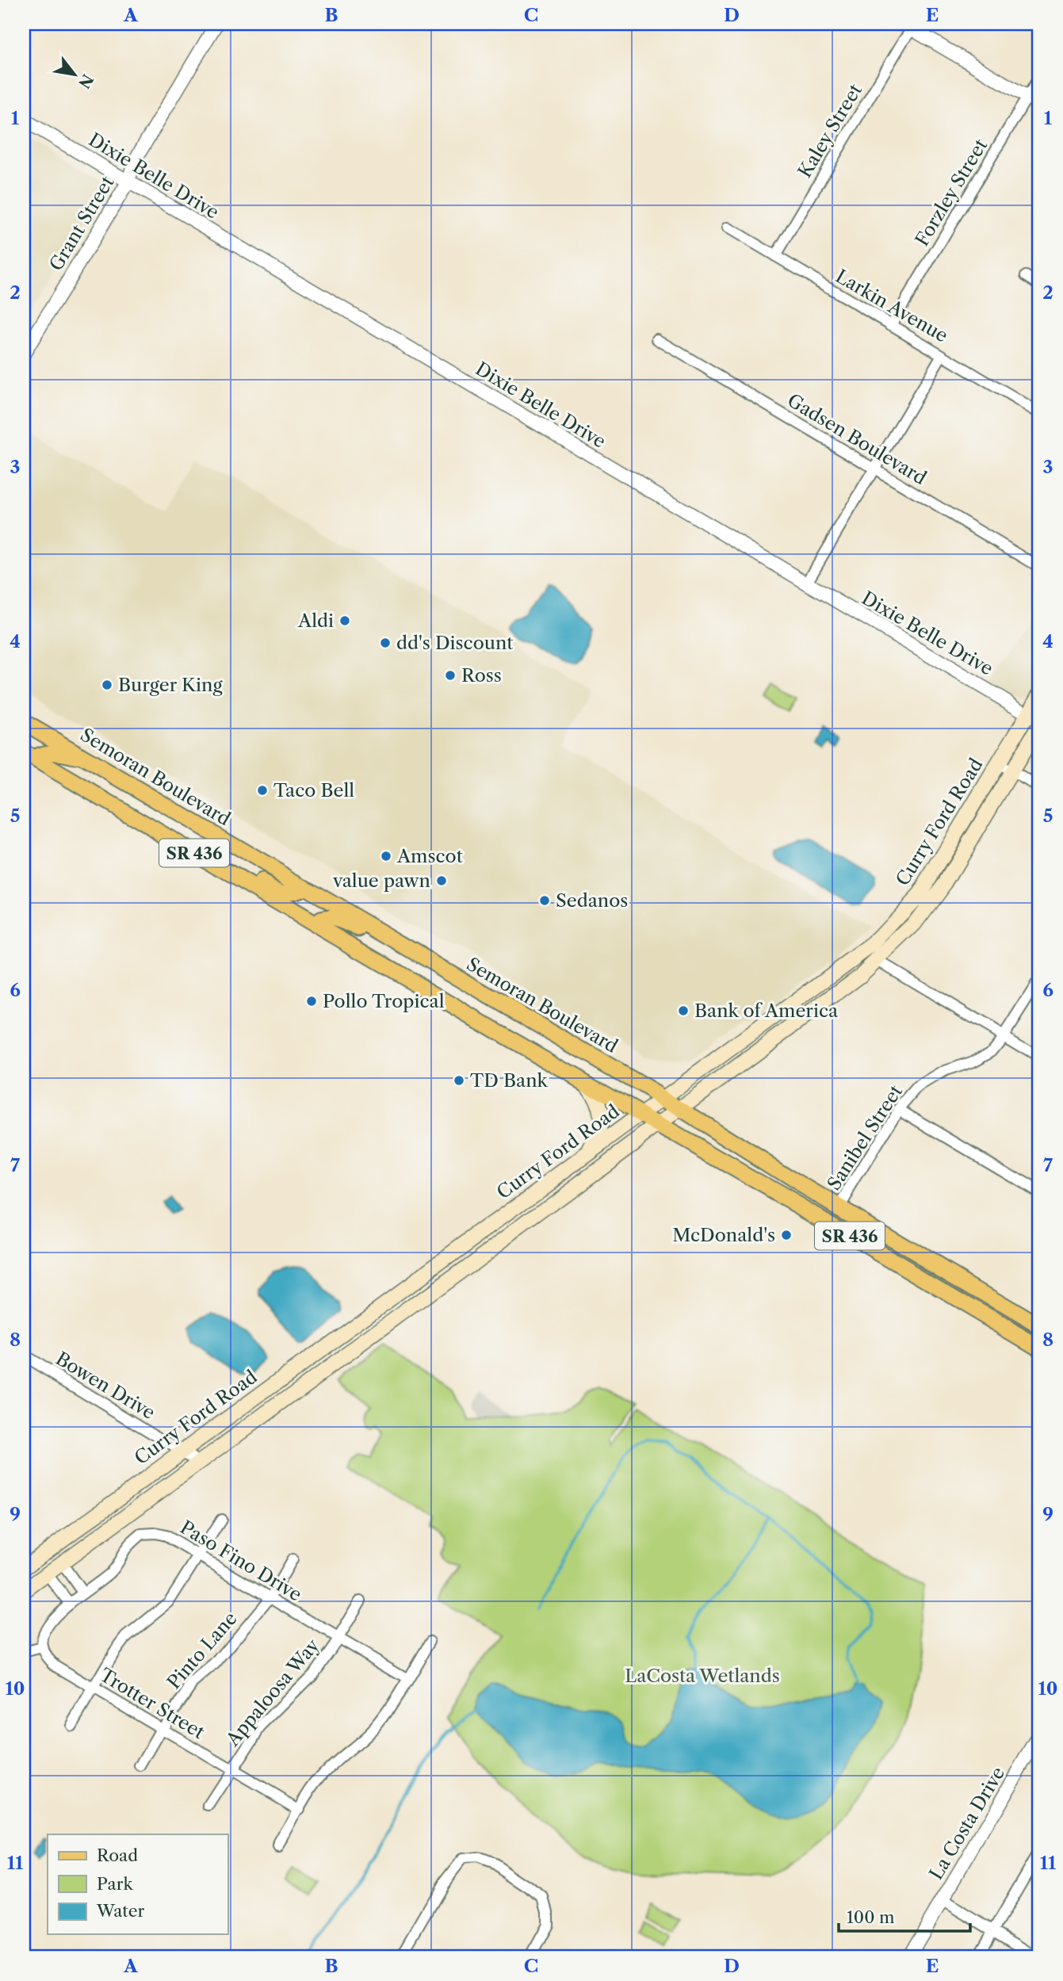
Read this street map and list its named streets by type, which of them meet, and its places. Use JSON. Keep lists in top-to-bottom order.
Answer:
{
  "streets": {
    "main road": ["Semoran Boulevard", "Curry Ford Road", "SR 436"],
    "street": [
      "Kaley Street",
      "Dixie Belle Drive",
      "Forzley Street",
      "Grant Street",
      "Larkin Avenue",
      "Gadsen Boulevard",
      "Sanibel Street",
      "Bowen Drive",
      "Paso Fino Drive",
      "Pinto Lane",
      "Appaloosa Way",
      "Trotter Street",
      "La Costa Drive"
    ]
  },
  "crossings": [
    ["Kaley Street", "Larkin Avenue"],
    ["Dixie Belle Drive", "Grant Street"],
    ["Dixie Belle Drive", "Curry Ford Road"],
    ["Forzley Street", "Larkin Avenue"],
    ["Semoran Boulevard", "Curry Ford Road"],
    ["Semoran Boulevard", "Sanibel Street"],
    ["Curry Ford Road", "SR 436"],
    ["Curry Ford Road", "Bowen Drive"],
    ["Paso Fino Drive", "Pinto Lane"],
    ["Paso Fino Drive", "Appaloosa Way"],
    ["Pinto Lane", "Trotter Street"],
    ["Appaloosa Way", "Trotter Street"]
  ],
  "parks": ["LaCosta Wetlands"],
  "places": [
    "Aldi",
    "dd's Discount",
    "Ross",
    "Burger King",
    "Taco Bell",
    "Amscot",
    "value pawn",
    "Sedanos",
    "Pollo Tropical",
    "Bank of America",
    "TD Bank",
    "McDonald's"
  ],
  "legend": ["Road", "Park", "Water"],
  "scale_bar": "100 m",
  "north": "bottom right",
  "grid": {
    "columns": [
      "A",
      "B",
      "C",
      "D",
      "E"
    ],
    "rows": [
      "1",
      "2",
      "3",
      "4",
      "5",
      "6",
      "7",
      "8",
      "9",
      "10",
      "11"
    ]
  }
}
